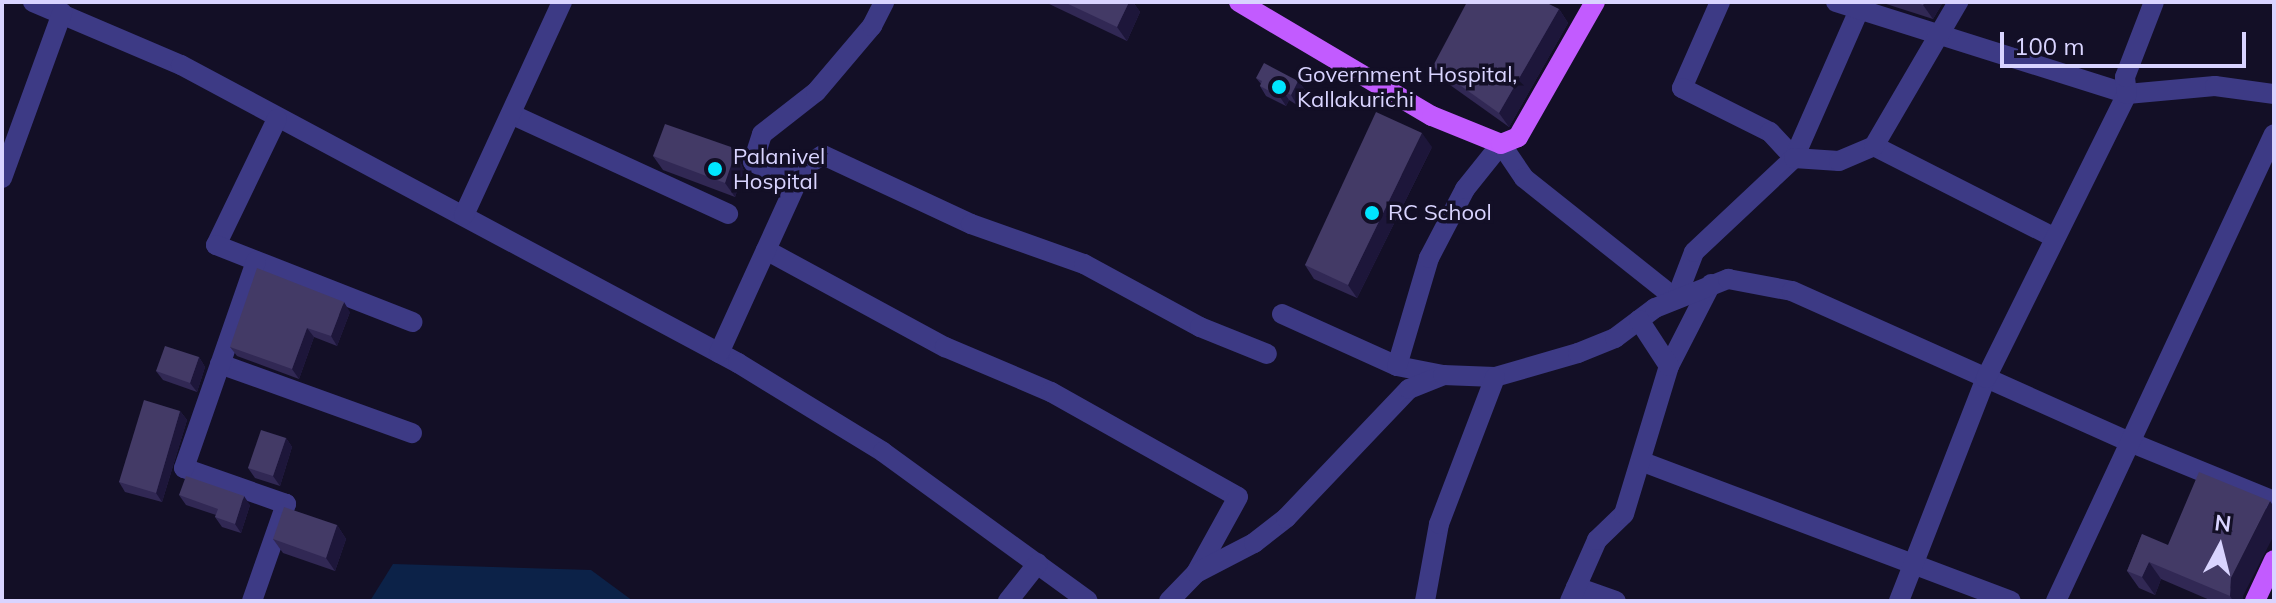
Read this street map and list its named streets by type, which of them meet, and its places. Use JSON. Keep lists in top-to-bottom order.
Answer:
{
  "places": ["Government Hospital, Kallakurichi", "Palanivel Hospital", "RC School"],
  "scale_bar": "100 m",
  "north": "top"
}
